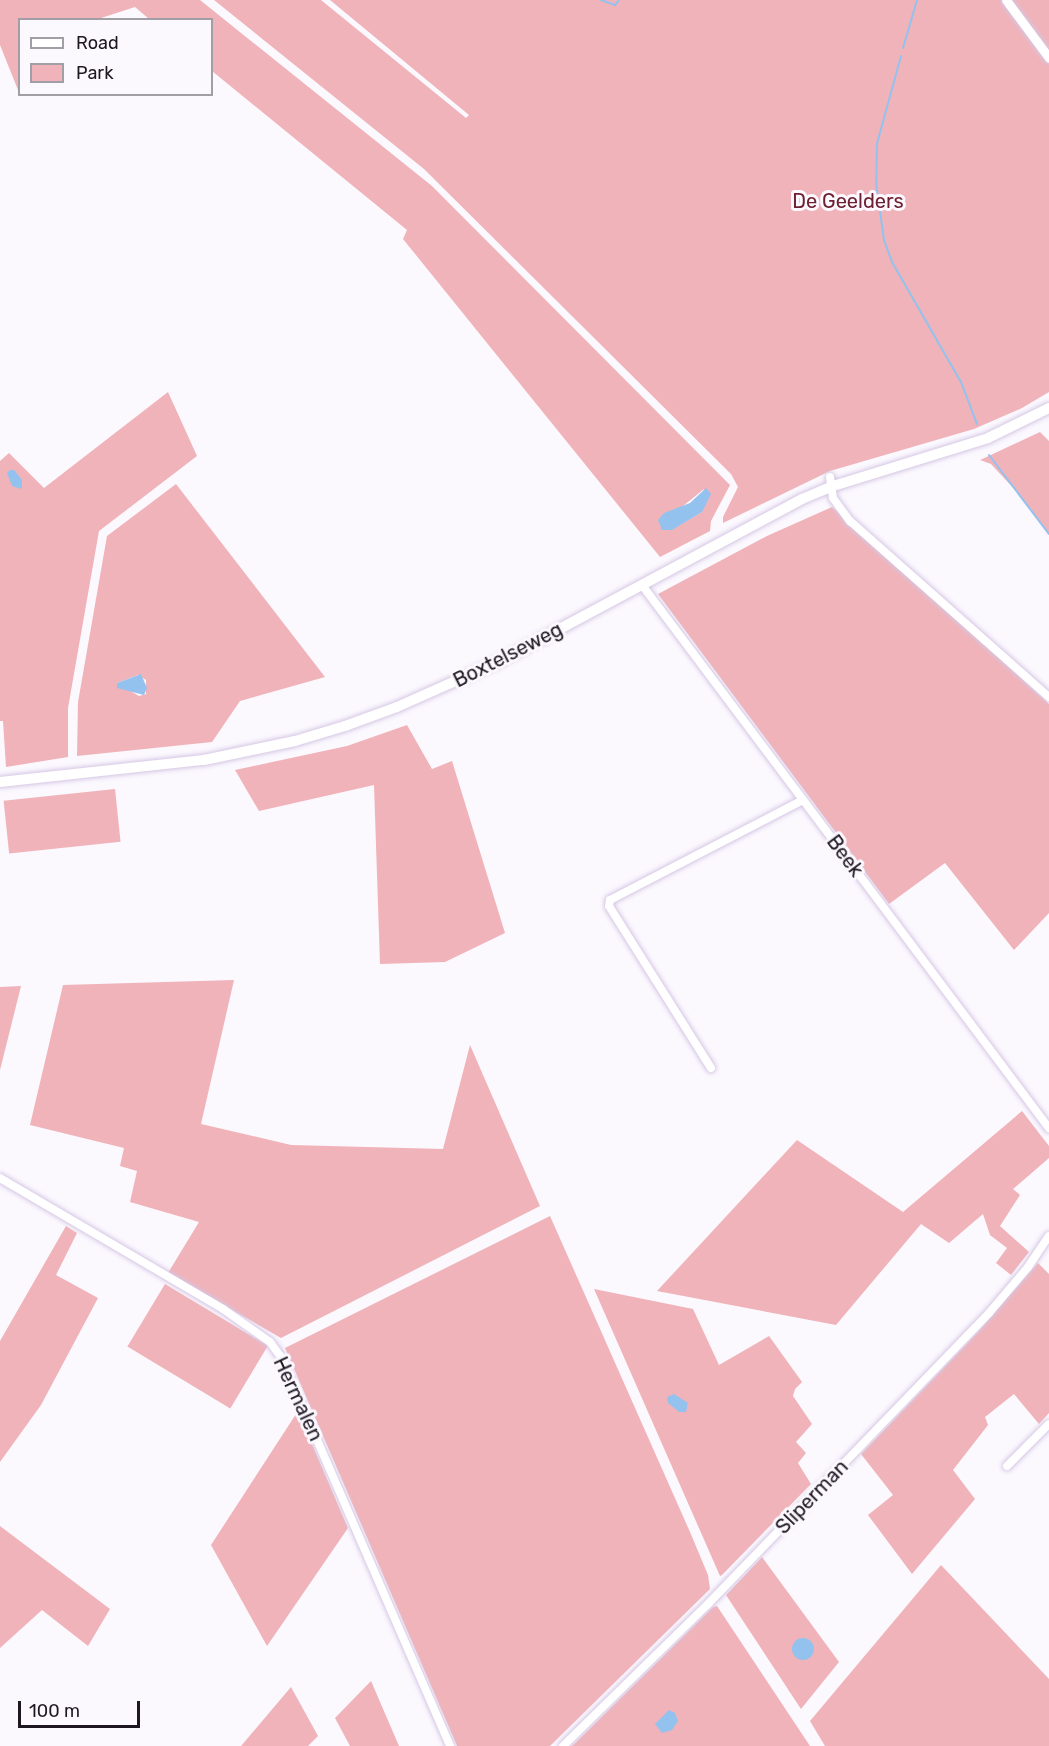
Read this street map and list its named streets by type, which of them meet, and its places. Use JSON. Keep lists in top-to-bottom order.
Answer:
{
  "streets": {
    "main road": ["Boxtelseweg"],
    "street": ["Beek", "Hermalen", "Sliperman"]
  },
  "crossings": [
    ["Boxtelseweg", "Beek"]
  ],
  "parks": ["De Geelders"],
  "legend": ["Road", "Park"],
  "scale_bar": "100 m"
}
